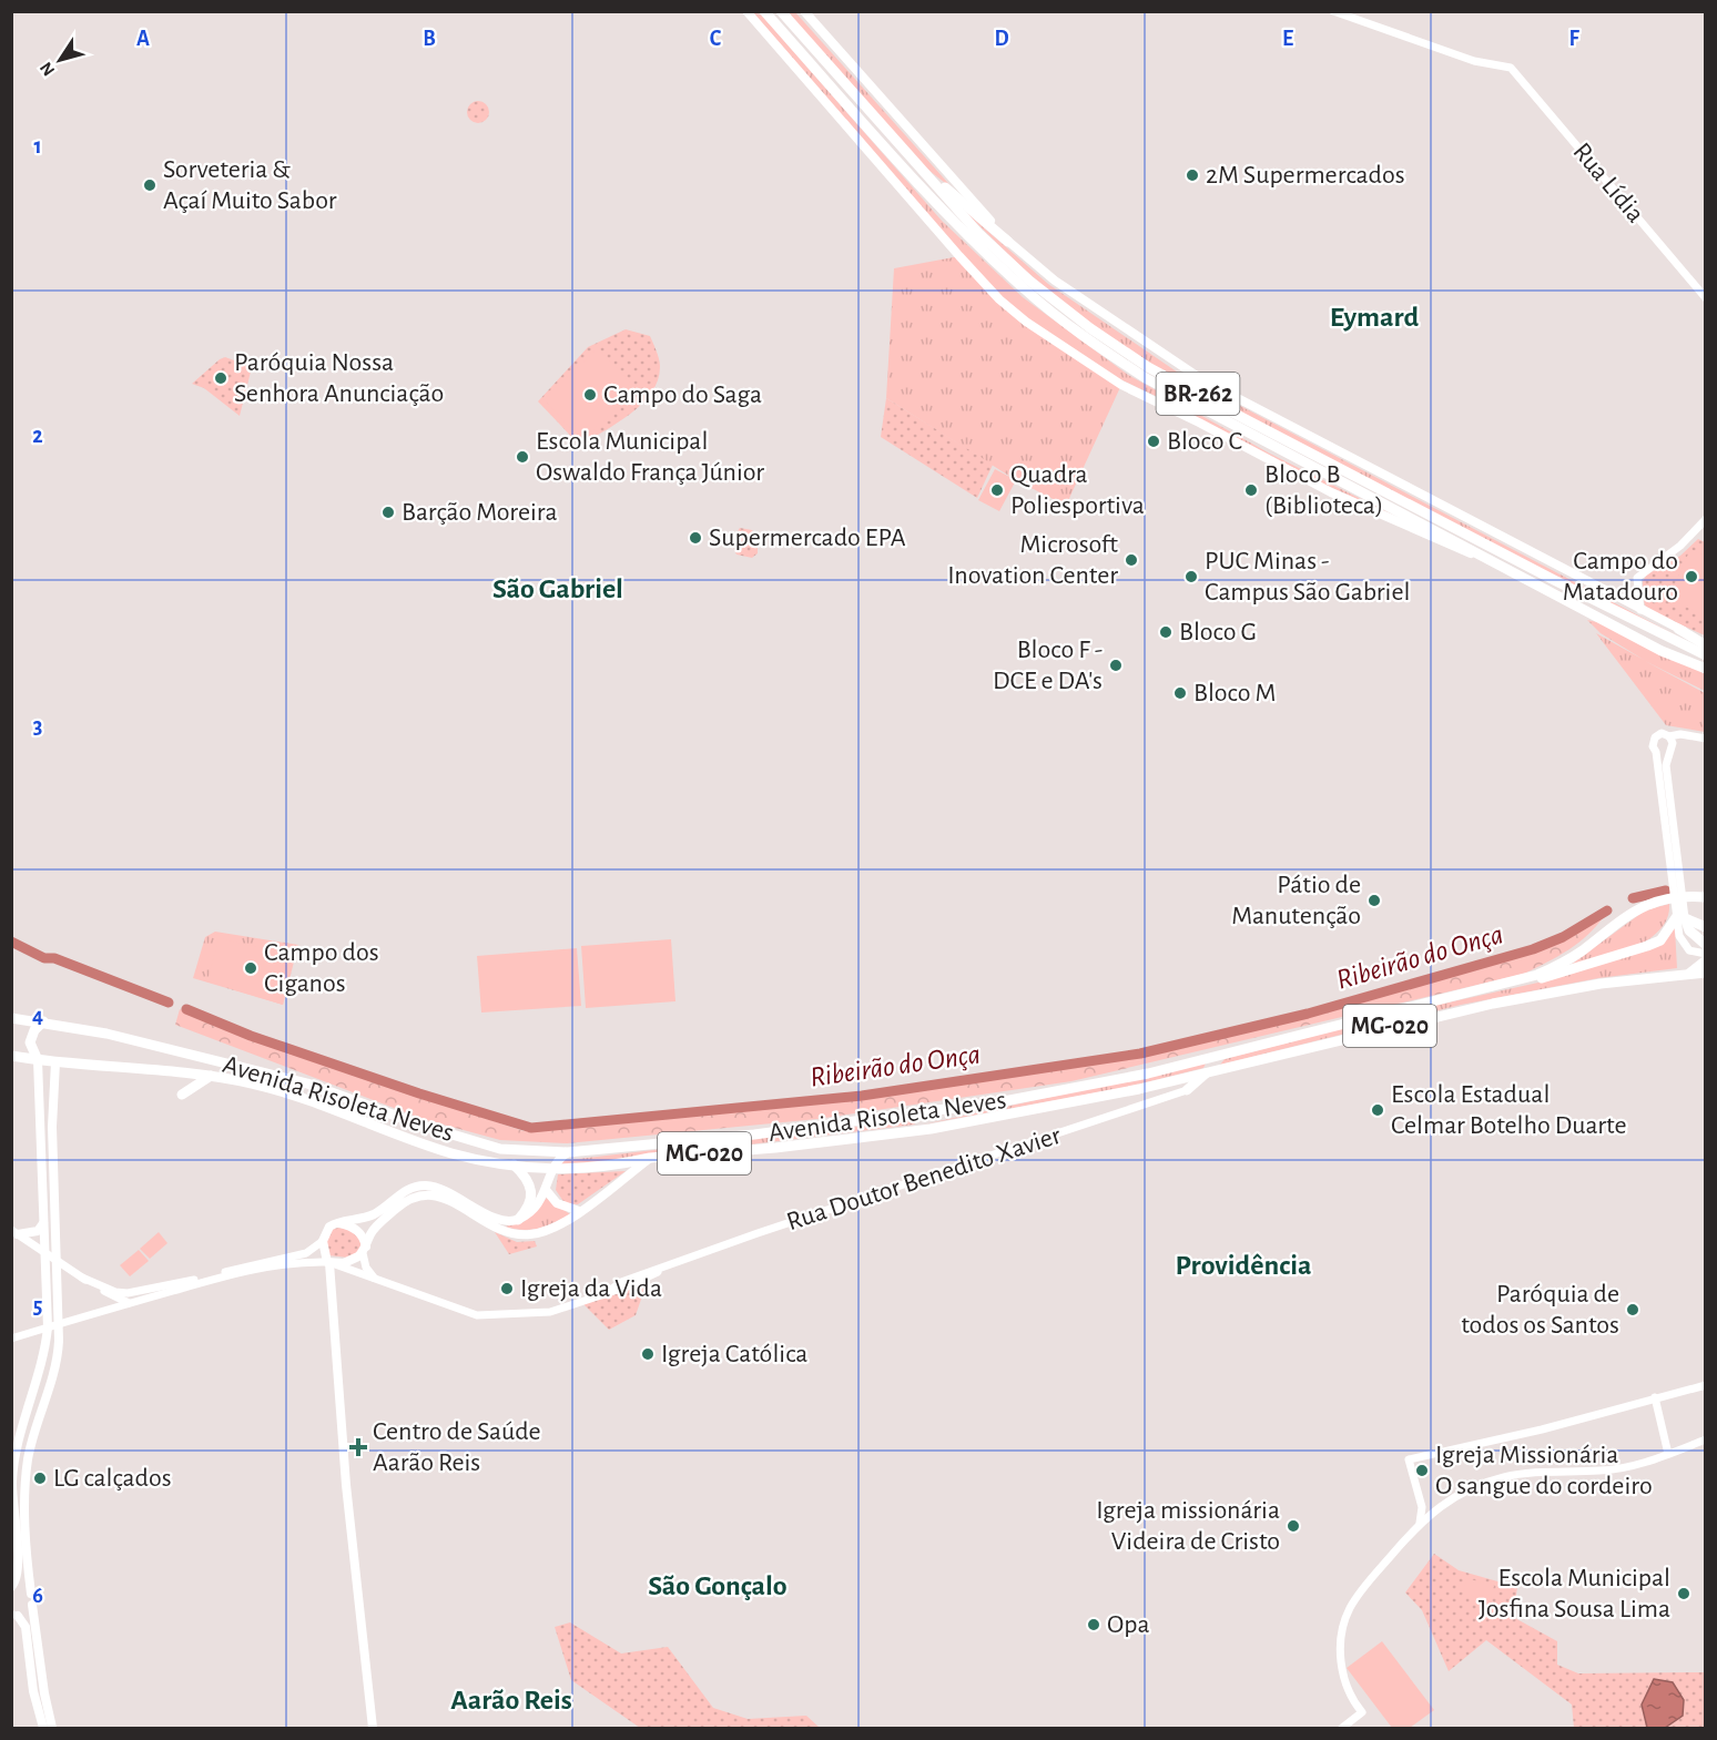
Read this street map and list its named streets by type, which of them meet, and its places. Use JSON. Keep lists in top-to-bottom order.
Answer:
{
  "streets": {
    "highway": ["BR-262", "MG-020", "Avenida Risoleta Neves"],
    "street": ["Rua Lídia", "Rua Doutor Benedito Xavier"]
  },
  "districts": [
    "Eymard",
    "São Gabriel",
    "Providência",
    "São Gonçalo",
    "Aarão Reis"
  ],
  "water": ["Ribeirão do Onça"],
  "places": {
    "other": [
      "2M Supermercados",
      "Sorveteria & Açaí Muito Sabor",
      "Paróquia Nossa Senhora Anunciação",
      "Campo do Saga",
      "Bloco C",
      "Escola Municipal Oswaldo França Júnior",
      "Quadra Poliesportiva",
      "Bloco B (Biblioteca)",
      "Barção Moreira",
      "Supermercado EPA",
      "Microsoft Inovation Center",
      "PUC Minas - Campus São Gabriel",
      "Campo do Matadouro",
      "Bloco G",
      "Bloco F - DCE e DA's",
      "Bloco M",
      "Pátio de Manutenção",
      "Campo dos Ciganos",
      "Escola Estadual Celmar Botelho Duarte",
      "Igreja da Vida",
      "Paróquia de todos os Santos",
      "Igreja Católica",
      "Igreja Missionária O sangue do cordeiro",
      "LG calçados",
      "Igreja missionária Videira de Cristo",
      "Escola Municipal Josfina Sousa Lima",
      "Opa"
    ],
    "health": ["Centro de Saúde Aarão Reis"]
  },
  "north": "bottom left",
  "grid": {
    "columns": [
      "A",
      "B",
      "C",
      "D",
      "E",
      "F"
    ],
    "rows": [
      "1",
      "2",
      "3",
      "4",
      "5",
      "6"
    ]
  }
}
